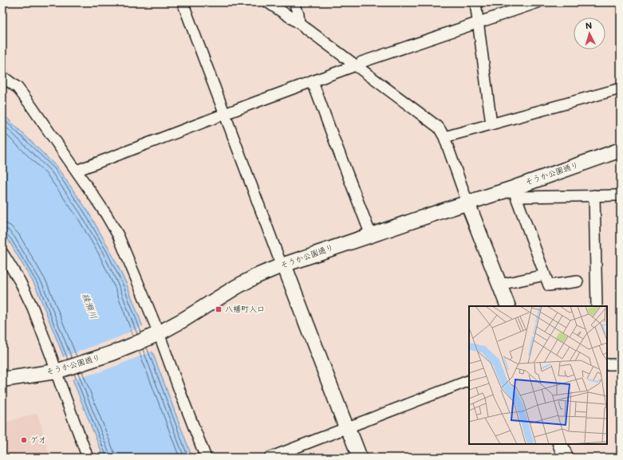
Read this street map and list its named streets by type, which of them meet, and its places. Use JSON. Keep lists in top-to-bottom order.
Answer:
{
  "streets": {
    "street": ["そうか公園通り"]
  },
  "water": ["綾瀬川"],
  "places": {
    "transit": ["八幡町入口"],
    "other": ["ゲオ"]
  },
  "north": "top"
}
